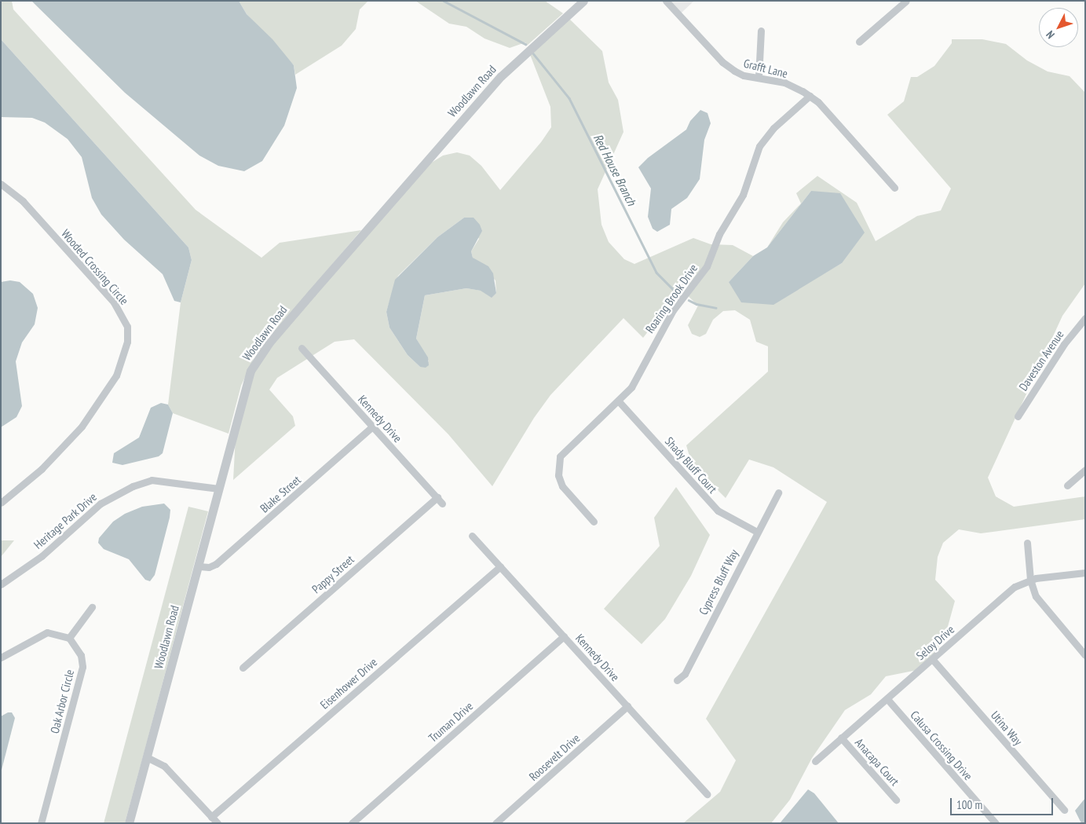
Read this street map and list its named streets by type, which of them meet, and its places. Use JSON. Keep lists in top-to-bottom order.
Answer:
{
  "streets": {
    "street": [
      "Grafft Lane",
      "Woodlawn Road",
      "Wooded Crossing Circle",
      "Roaring Brook Drive",
      "Daveston Avenue",
      "Kennedy Drive",
      "Shady Bluff Court",
      "Blake Street",
      "Heritage Park Drive",
      "Pappy Street",
      "Cypress Bluff Way",
      "Seloy Drive",
      "Eisenhower Drive",
      "Oak Arbor Circle",
      "Truman Drive",
      "Utina Way",
      "Calusa Crossing Drive",
      "Roosevelt Drive",
      "Anacapa Court"
    ]
  },
  "crossings": [
    ["Grafft Lane", "Roaring Brook Drive"],
    ["Woodlawn Road", "Blake Street"],
    ["Woodlawn Road", "Heritage Park Drive"],
    ["Roaring Brook Drive", "Shady Bluff Court"],
    ["Kennedy Drive", "Blake Street"],
    ["Kennedy Drive", "Pappy Street"],
    ["Kennedy Drive", "Eisenhower Drive"],
    ["Kennedy Drive", "Truman Drive"],
    ["Kennedy Drive", "Roosevelt Drive"],
    ["Shady Bluff Court", "Cypress Bluff Way"],
    ["Seloy Drive", "Utina Way"],
    ["Seloy Drive", "Calusa Crossing Drive"],
    ["Seloy Drive", "Anacapa Court"]
  ],
  "water": ["Red House Branch"],
  "scale_bar": "100 m",
  "north": "bottom left"
}
